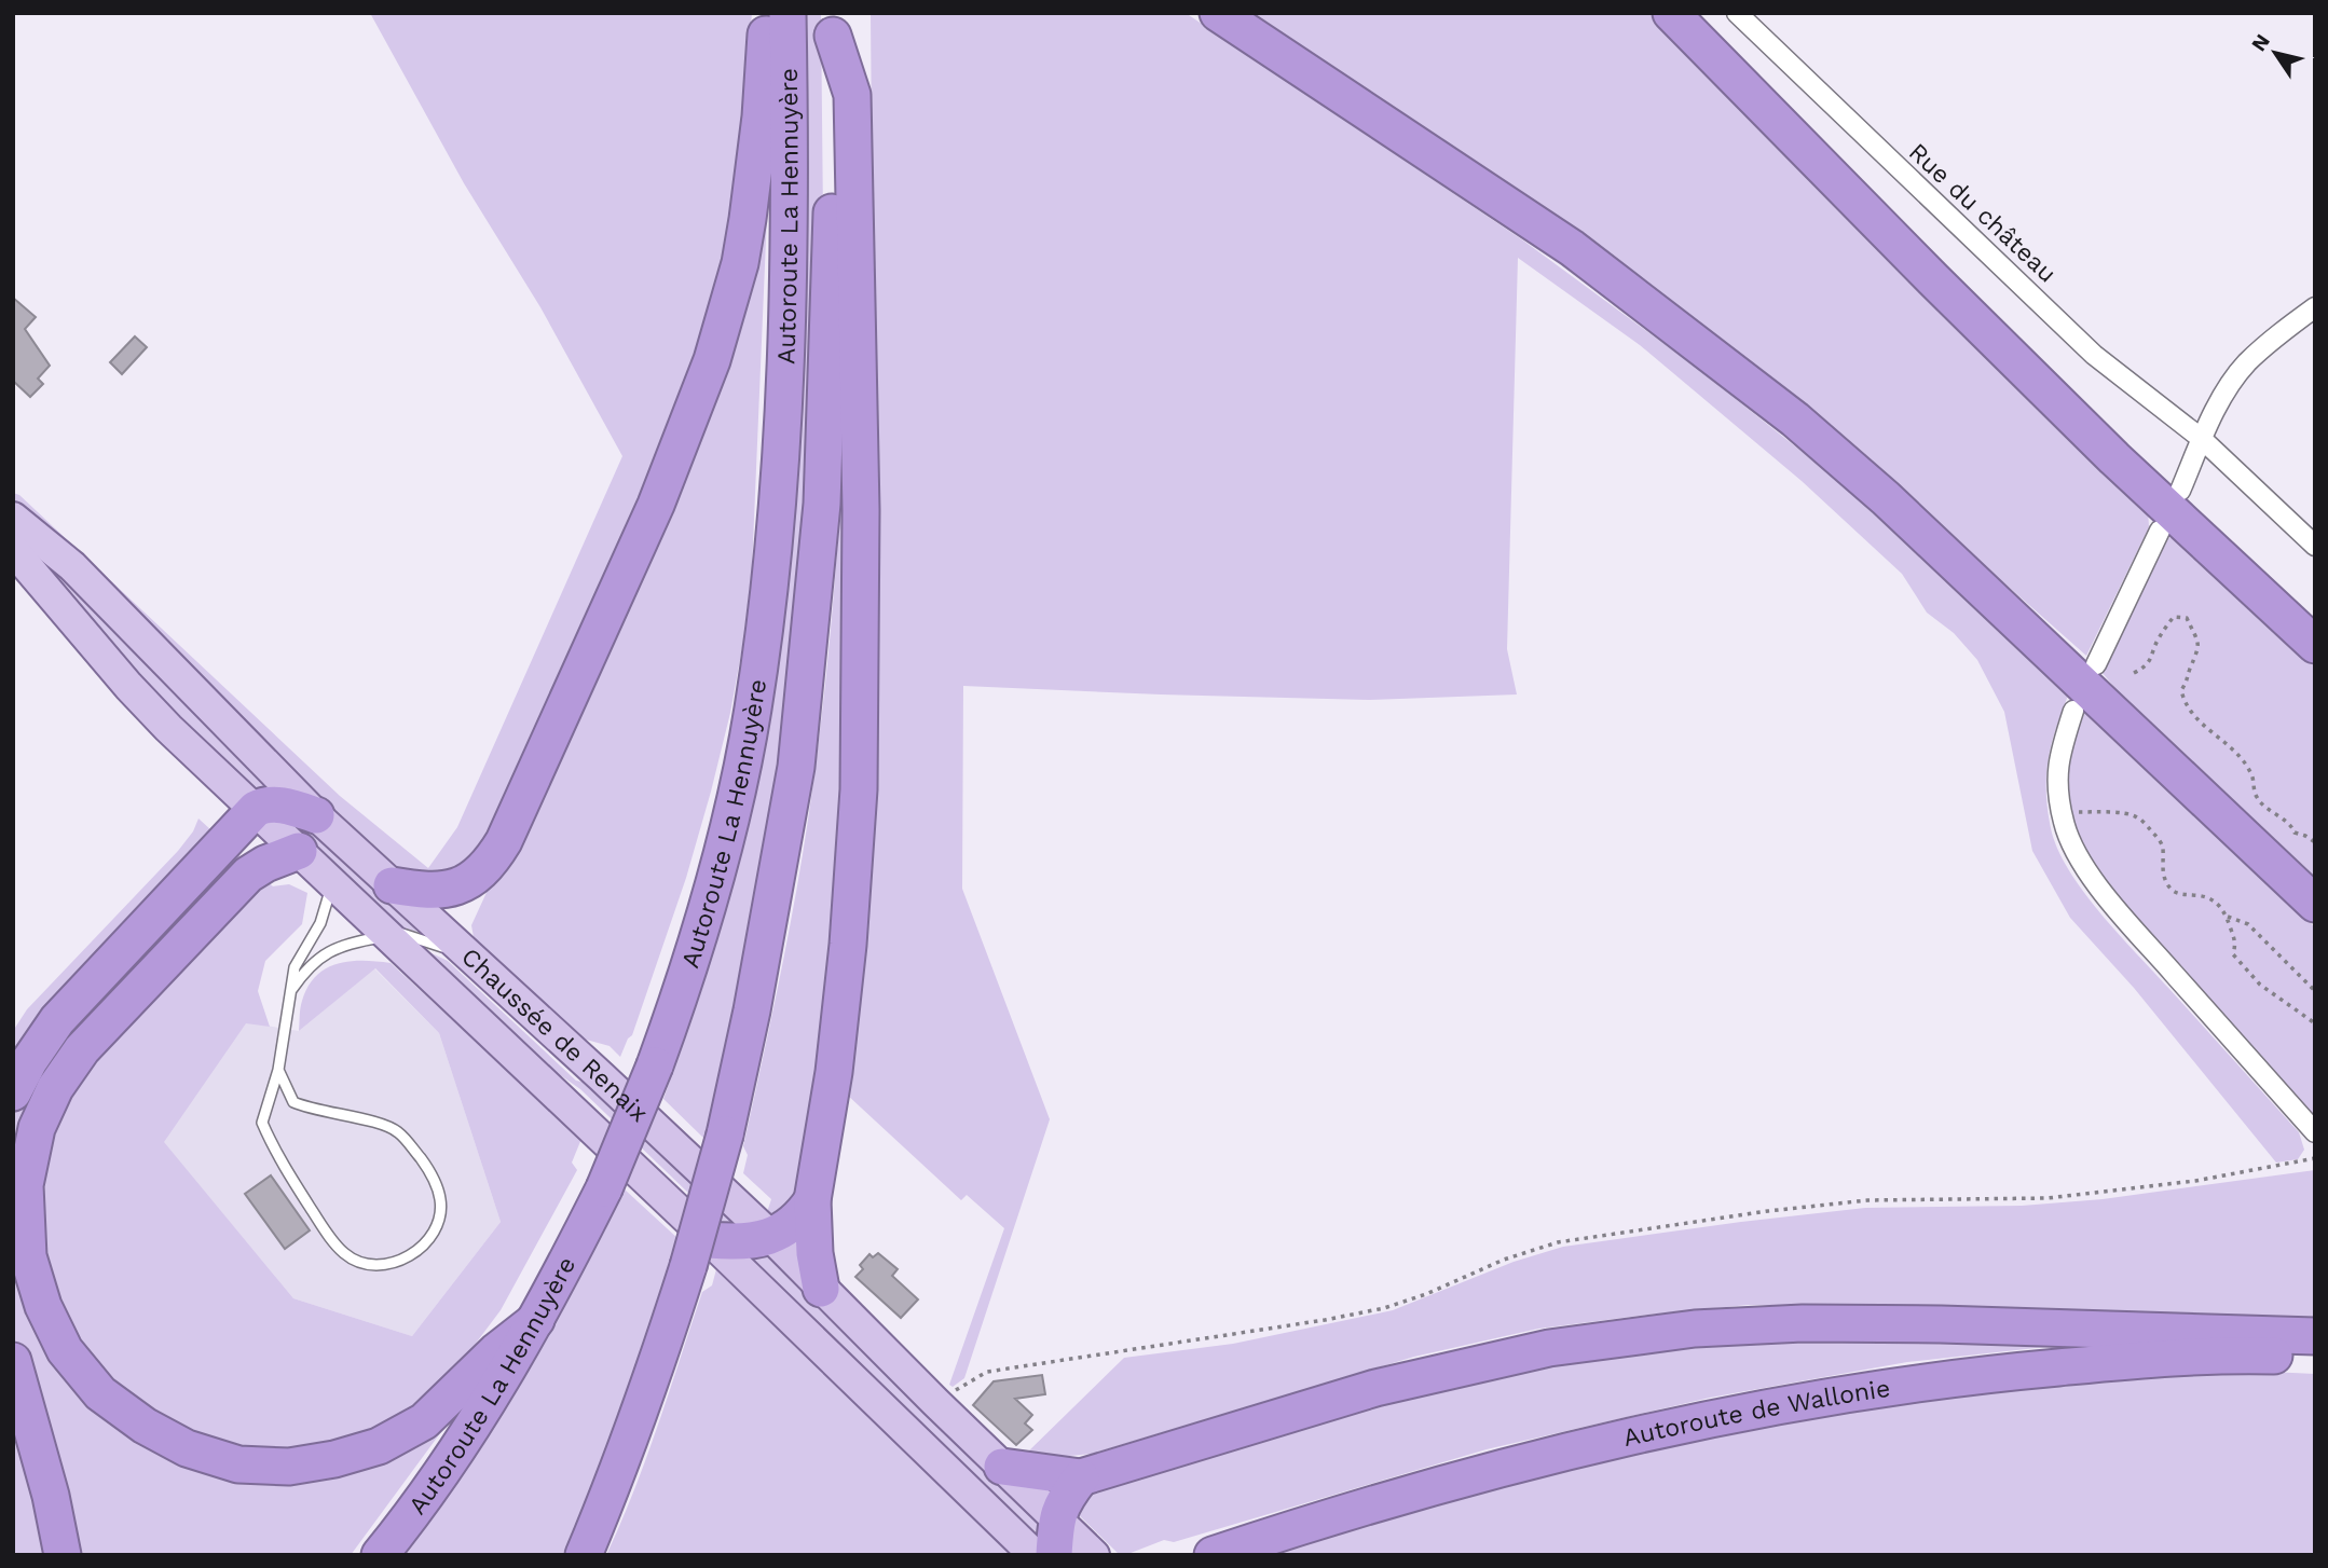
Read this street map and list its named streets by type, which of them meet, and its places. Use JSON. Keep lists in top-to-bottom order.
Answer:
{
  "streets": {
    "highway": ["Autoroute La Hennuyère", "Autoroute de Wallonie"],
    "main road": ["Chaussée de Renaix"],
    "street": ["Rue du château"]
  },
  "crossings": [
    ["Autoroute La Hennuyère", "Chaussée de Renaix"]
  ],
  "north": "top left"
}
